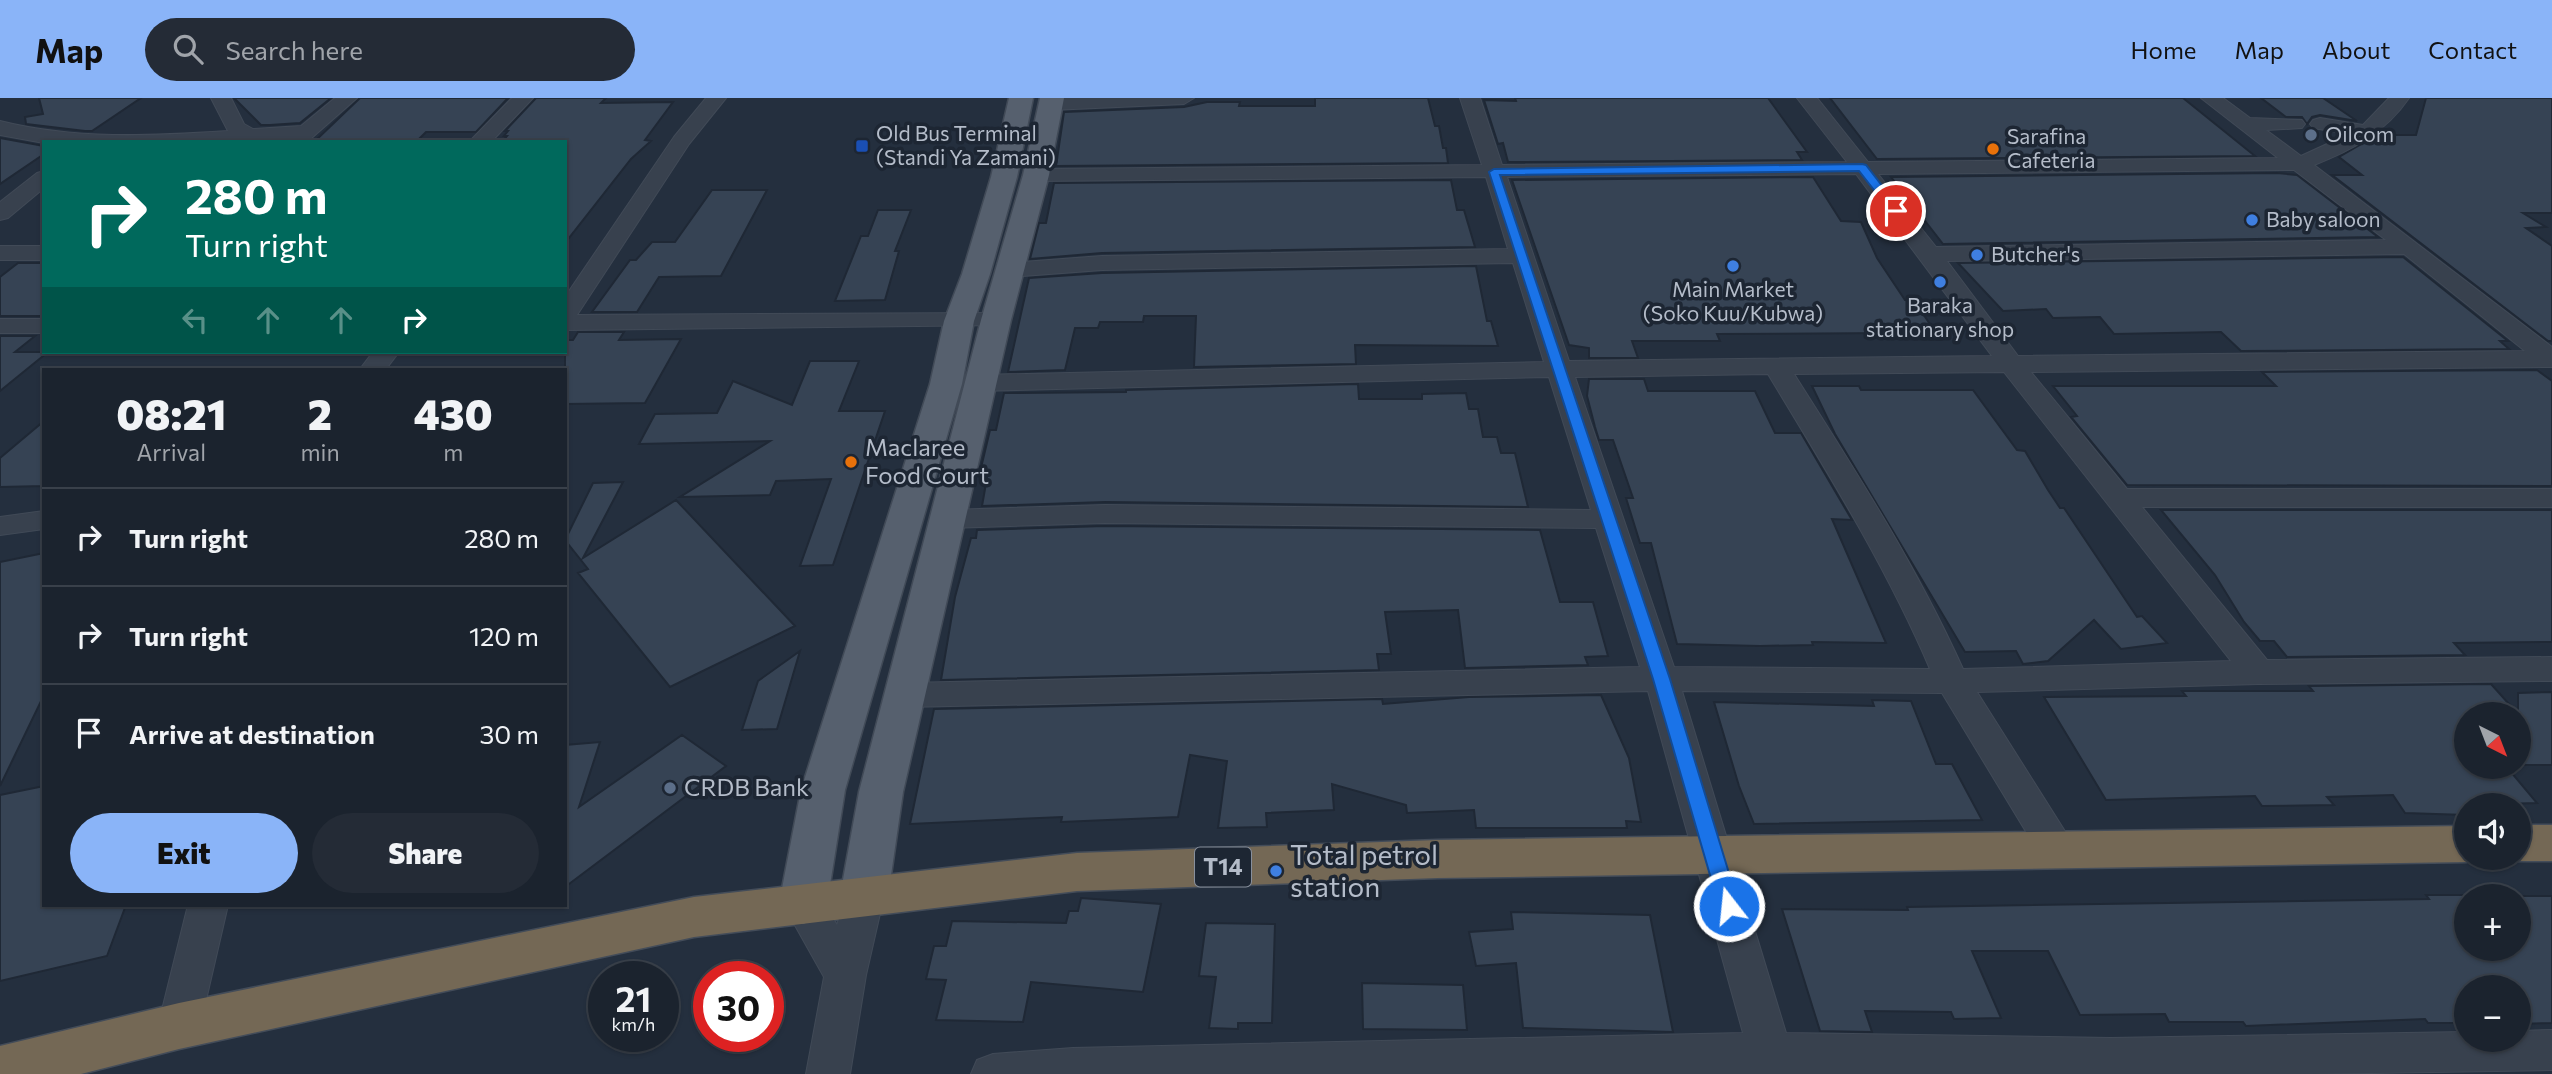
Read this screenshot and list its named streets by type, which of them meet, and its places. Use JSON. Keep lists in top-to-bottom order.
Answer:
{
  "streets": {
    "highway": ["T14"]
  },
  "places": {
    "other": [
      "Oilcom",
      "Sarafina Cafeteria",
      "Baby saloon",
      "Butcher's",
      "Main Market (Soko Kuu/Kubwa)",
      "Baraka stationary shop",
      "Maclaree Food Court",
      "CRDB Bank",
      "Total petrol station"
    ],
    "transit": ["Old Bus Terminal (Standi Ya Zamani)"]
  },
  "north": "bottom right",
  "page": {
    "header": "Map",
    "search": "Search here",
    "nav": [
      "Home",
      "Map",
      "About",
      "Contact"
    ],
    "turn": ["280 m", "Turn right"],
    "eta": [
      "08:21",
      "Arrival",
      "2",
      "min",
      "430",
      "m"
    ],
    "list": [
      {
        "name": "Turn right",
        "value": "280 m"
      },
      {
        "name": "Turn right",
        "value": "120 m"
      },
      {
        "name": "Arrive at destination",
        "value": "30 m"
      }
    ],
    "map_buttons": ["+", "−"],
    "buttons": ["Exit", "Share"],
    "speed": "21 km/h",
    "limit": "30"
  }
}
